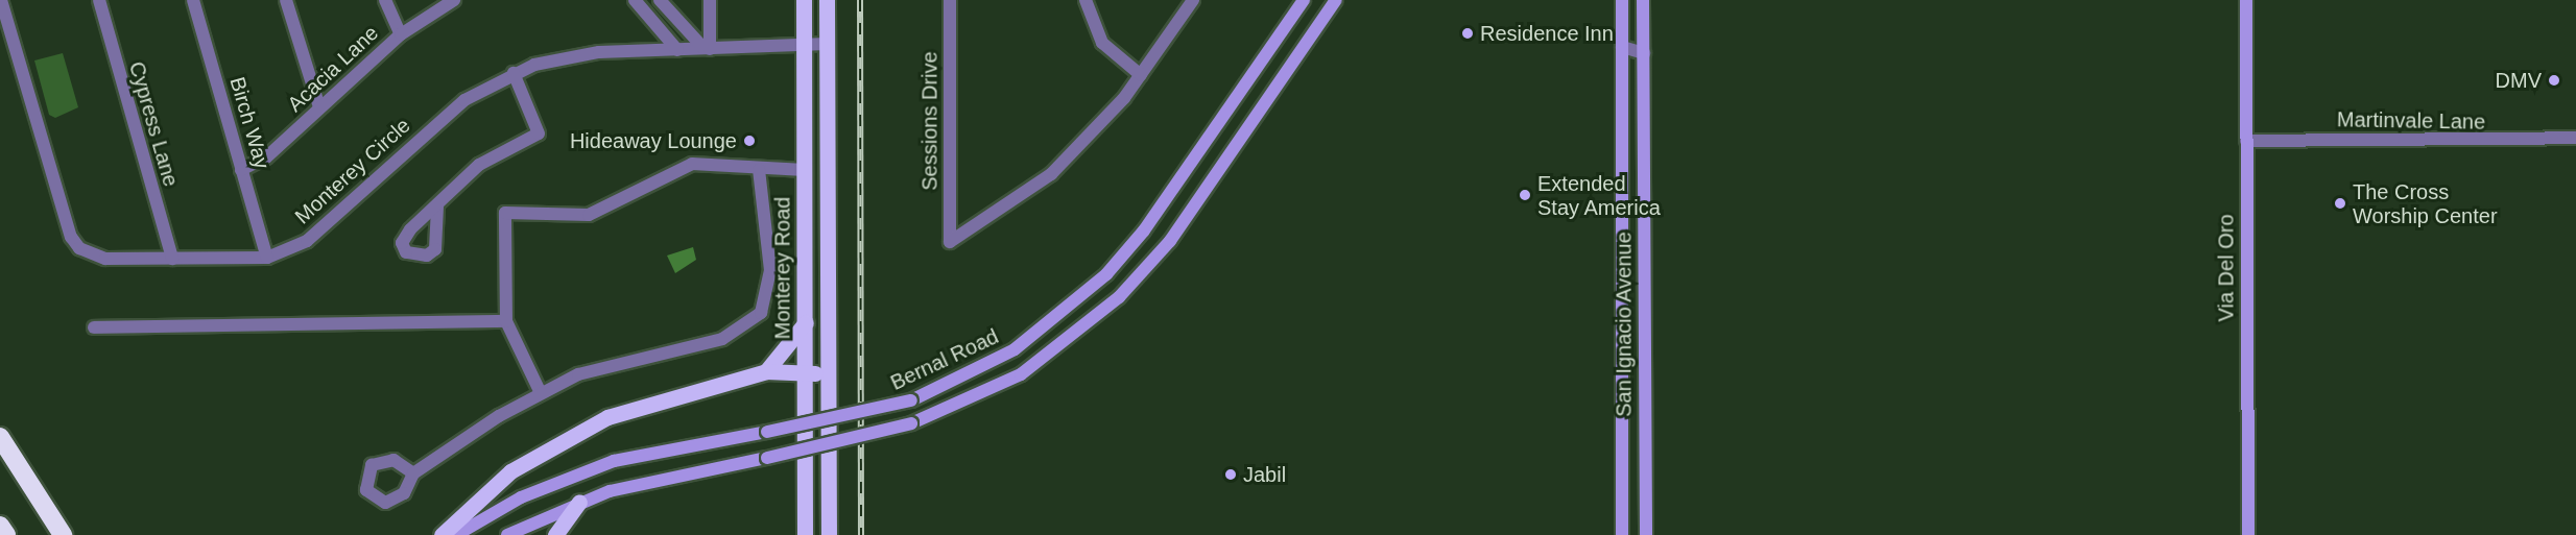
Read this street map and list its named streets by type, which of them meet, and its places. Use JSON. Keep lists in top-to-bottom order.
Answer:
{
  "streets": {
    "main road": [
      "Monterey Road",
      "Via Del Oro",
      "San Ignacio Avenue",
      "Bernal Road"
    ],
    "street": [
      "Acacia Lane",
      "Sessions Drive",
      "Martinvale Lane",
      "Birch Way",
      "Cypress Lane",
      "Monterey Circle"
    ]
  },
  "crossings": [
    ["Acacia Lane", "Birch Way"],
    ["Martinvale Lane", "Via Del Oro"],
    ["Birch Way", "Monterey Circle"],
    ["Cypress Lane", "Monterey Circle"],
    ["Monterey Circle", "Monterey Road"]
  ],
  "places": [
    "Residence Inn",
    "DMV",
    "Hideaway Lounge",
    "Extended Stay America",
    "The Cross Worship Center",
    "Jabil"
  ]
}
